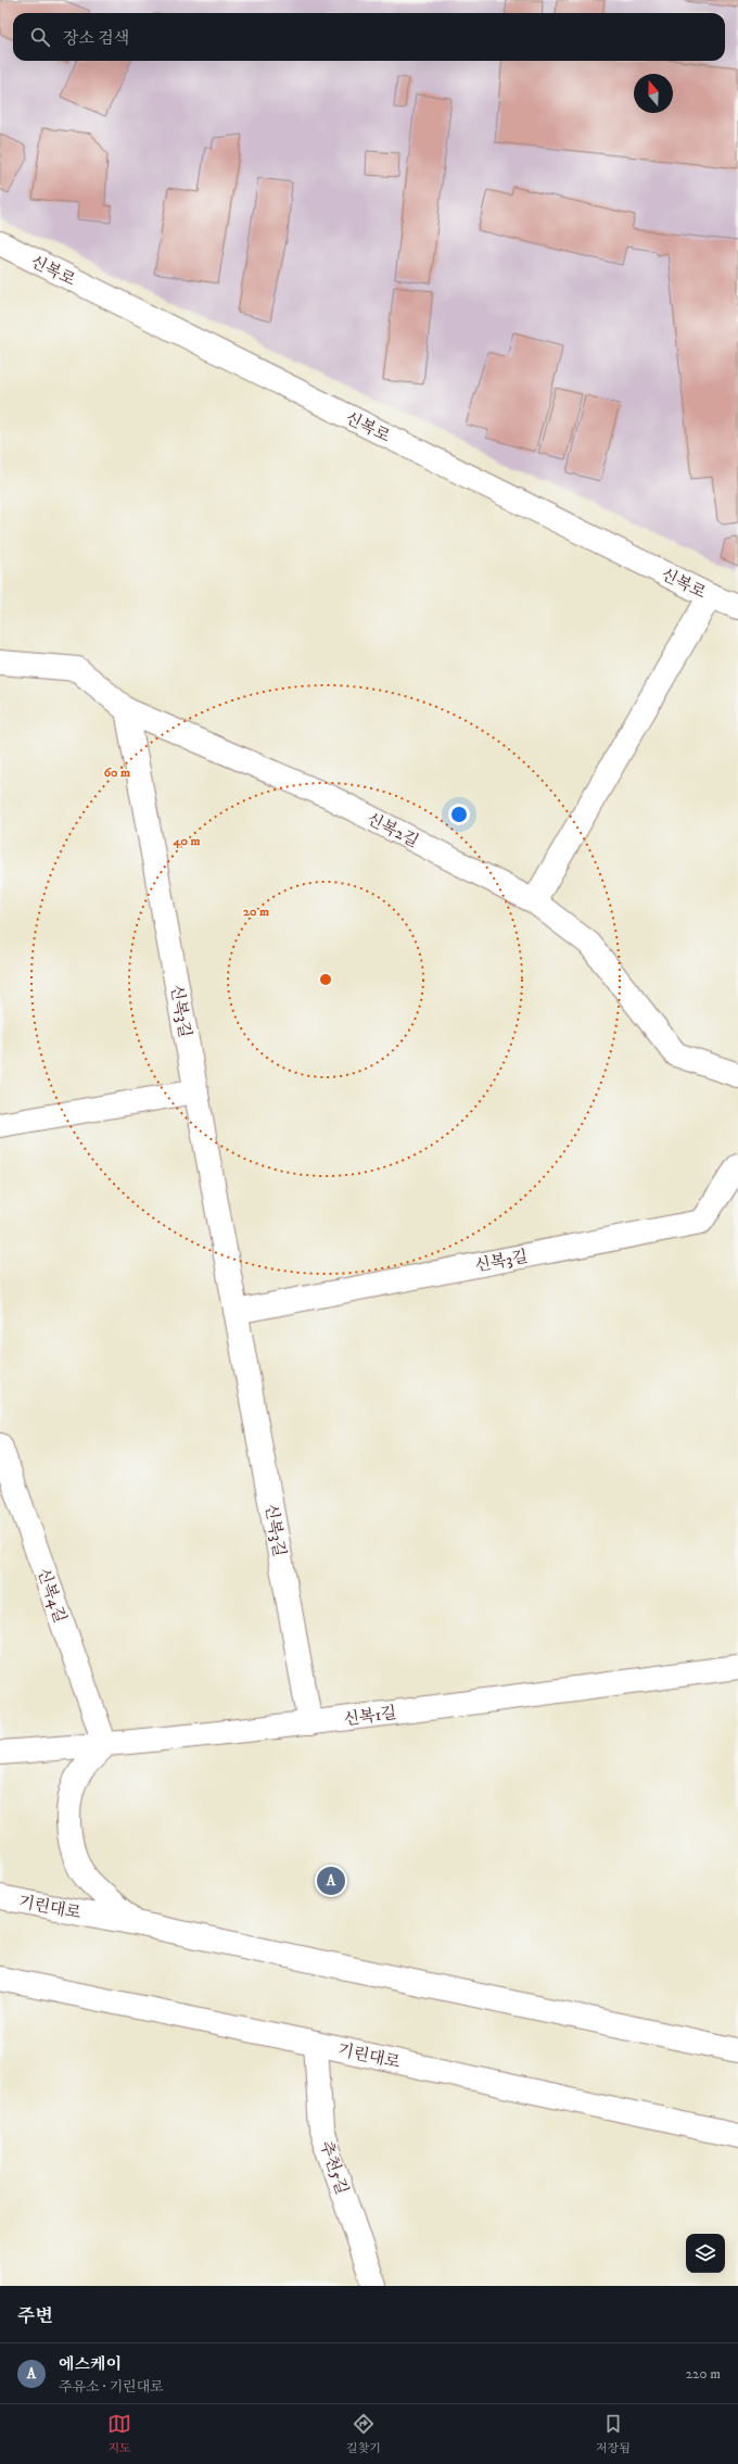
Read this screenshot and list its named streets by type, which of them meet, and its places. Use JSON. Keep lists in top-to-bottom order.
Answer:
{
  "streets": {
    "street": [
      "신복로",
      "신복2길",
      "신복3길",
      "신복4길",
      "신복1길",
      "기린대로",
      "추천5길"
    ]
  },
  "crossings": [
    ["신복2길", "신복3길"],
    ["신복3길", "신복1길"],
    ["신복4길", "신복1길"],
    ["기린대로", "추천5길"]
  ],
  "north": "top",
  "page": {
    "search": "장소 검색",
    "pins": "A",
    "heading": "주변",
    "list": [
      {
        "mark": "A",
        "name": "에스케이",
        "note": "주유소 · 기린대로",
        "value": "220 m"
      }
    ],
    "nav": ["지도", "길찾기", "저장됨"]
  },
  "rings": ["60 m", "40 m", "20 m"]
}
